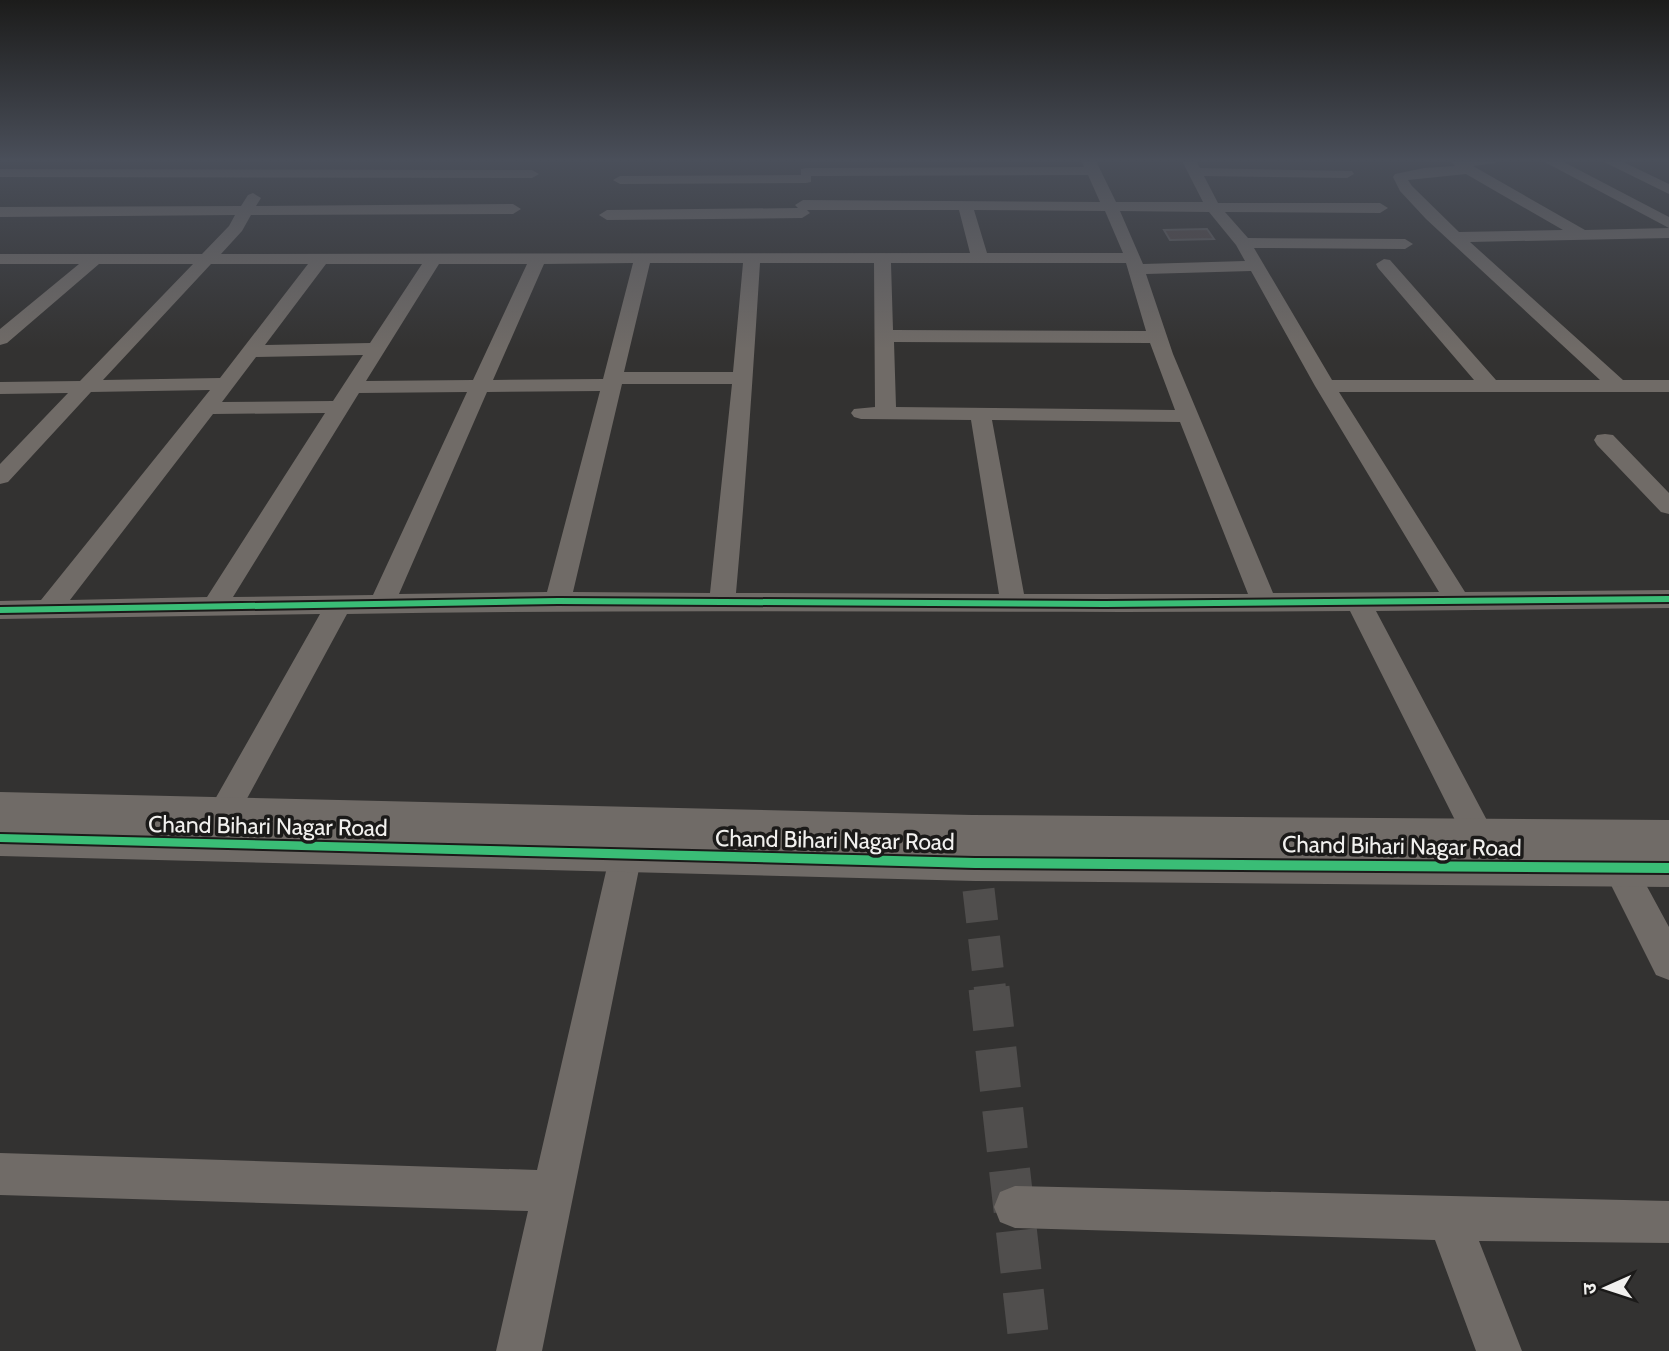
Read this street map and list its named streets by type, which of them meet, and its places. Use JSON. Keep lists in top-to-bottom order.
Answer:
{
  "streets": {
    "street": ["Chand Bihari Nagar Road"]
  },
  "north": "left"
}
